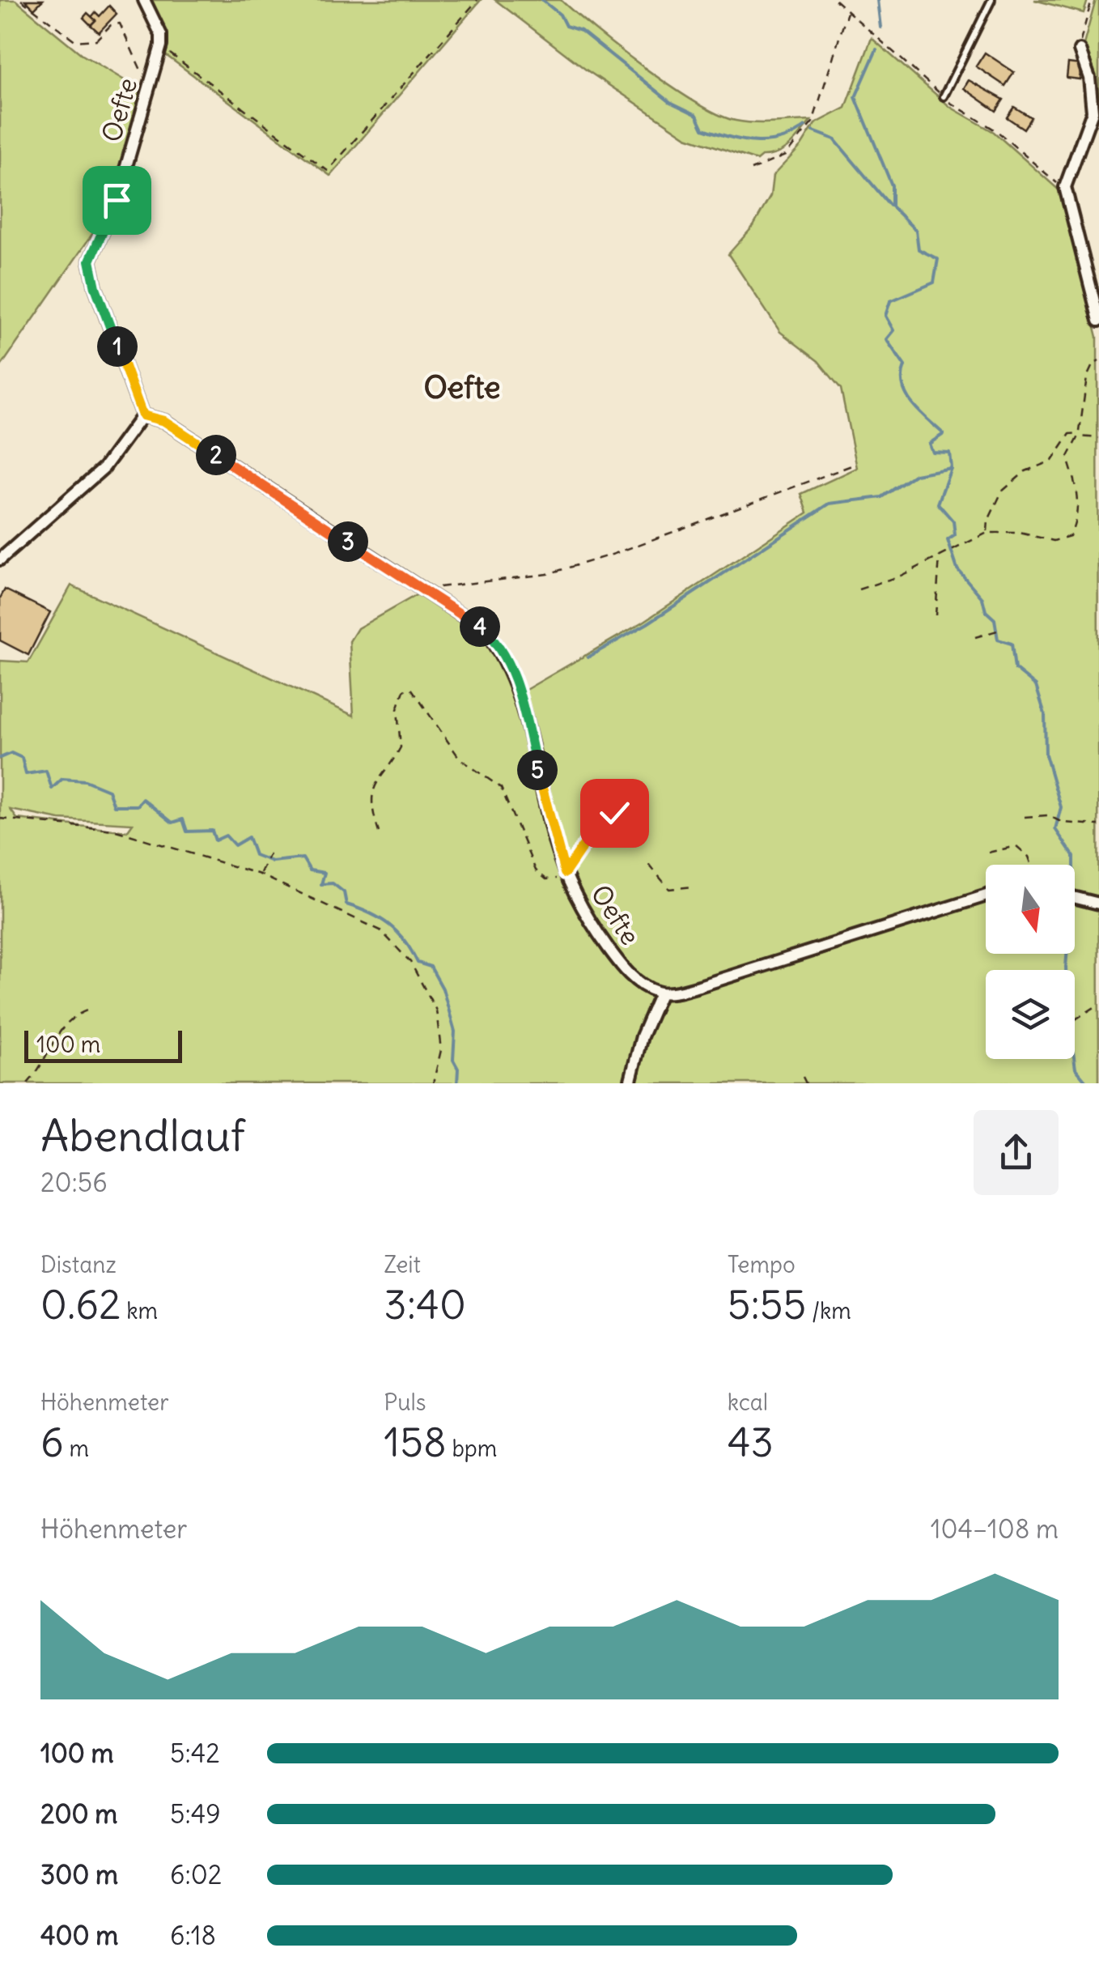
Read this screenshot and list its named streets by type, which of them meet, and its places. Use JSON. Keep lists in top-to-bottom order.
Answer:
{
  "streets": {
    "street": ["Oefte"]
  },
  "districts": ["Oefte"],
  "scale_bar": "100 m",
  "north": "bottom",
  "page": {
    "pins": [
      "1",
      "2",
      "3",
      "4",
      "5"
    ],
    "scale": "100 m",
    "heading": ["Abendlauf", "20:56"],
    "stats": [
      ["Distanz", "0.62 km"],
      ["Zeit", "3:40"],
      ["Tempo", "5:55 /km"],
      ["Höhenmeter", "6 m"],
      ["Puls", "158 bpm"],
      ["kcal", "43"]
    ],
    "chart": ["Höhenmeter", "104–108 m"],
    "list": [
      {
        "name": "100 m",
        "note": "5:42"
      },
      {
        "name": "200 m",
        "note": "5:49"
      },
      {
        "name": "300 m",
        "note": "6:02"
      },
      {
        "name": "400 m",
        "note": "6:18"
      }
    ]
  }
}
